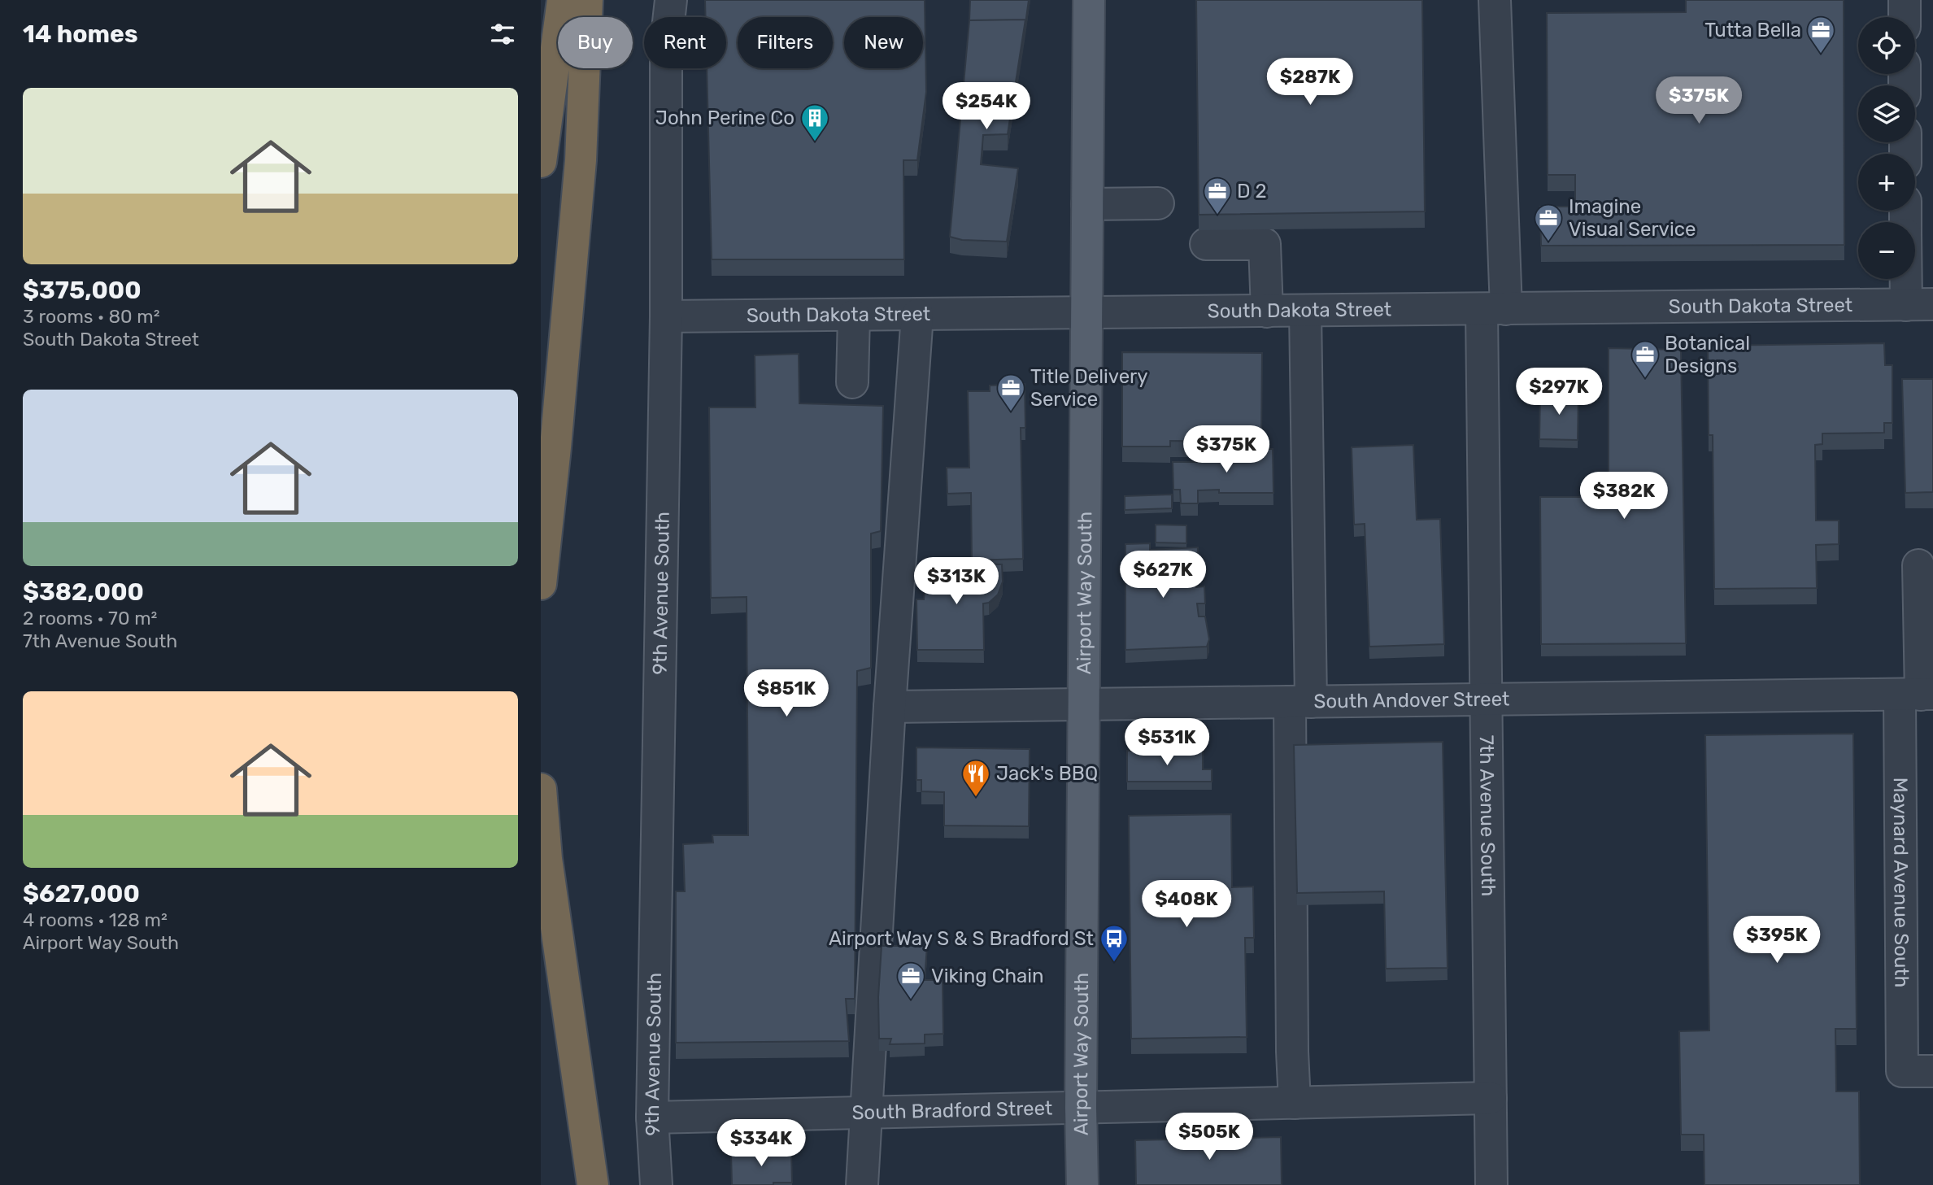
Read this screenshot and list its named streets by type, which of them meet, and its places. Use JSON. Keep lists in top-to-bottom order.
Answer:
{
  "streets": {
    "main road": ["Airport Way South"],
    "street": [
      "South Dakota Street",
      "9th Avenue South",
      "South Andover Street",
      "7th Avenue South",
      "Maynard Avenue South",
      "South Bradford Street"
    ]
  },
  "crossings": [
    ["South Dakota Street", "9th Avenue South"],
    ["South Dakota Street", "Airport Way South"],
    ["South Dakota Street", "7th Avenue South"],
    ["9th Avenue South", "South Bradford Street"],
    ["Airport Way South", "South Andover Street"],
    ["Airport Way South", "South Bradford Street"],
    ["South Andover Street", "7th Avenue South"],
    ["South Andover Street", "Maynard Avenue South"],
    ["7th Avenue South", "South Bradford Street"]
  ],
  "places": {
    "office": [
      "Tutta Bella",
      "D 2",
      "Imagine Visual Service",
      "Botanical Designs",
      "Title Delivery Service",
      "Viking Chain"
    ],
    "building": ["John Perine Co"],
    "restaurant": ["Jack's BBQ"],
    "bus stop": ["Airport Way S & S Bradford St"]
  },
  "page": {
    "heading": "14 homes",
    "map_buttons": ["+", "−"],
    "chip": [
      "Buy",
      "Rent",
      "Filters",
      "New"
    ],
    "price": [
      "$287K",
      "$375K",
      "$254K",
      "$297K",
      "$375K",
      "$382K",
      "$627K",
      "$313K",
      "$851K",
      "$531K",
      "$408K",
      "$395K",
      "$505K",
      "$334K"
    ],
    "list": [
      {
        "name": "$375,000",
        "note": "3 rooms · 80 m² · South Dakota Street"
      },
      {
        "name": "$382,000",
        "note": "2 rooms · 70 m² · 7th Avenue South"
      },
      {
        "name": "$627,000",
        "note": "4 rooms · 128 m² · Airport Way South"
      }
    ]
  }
}
